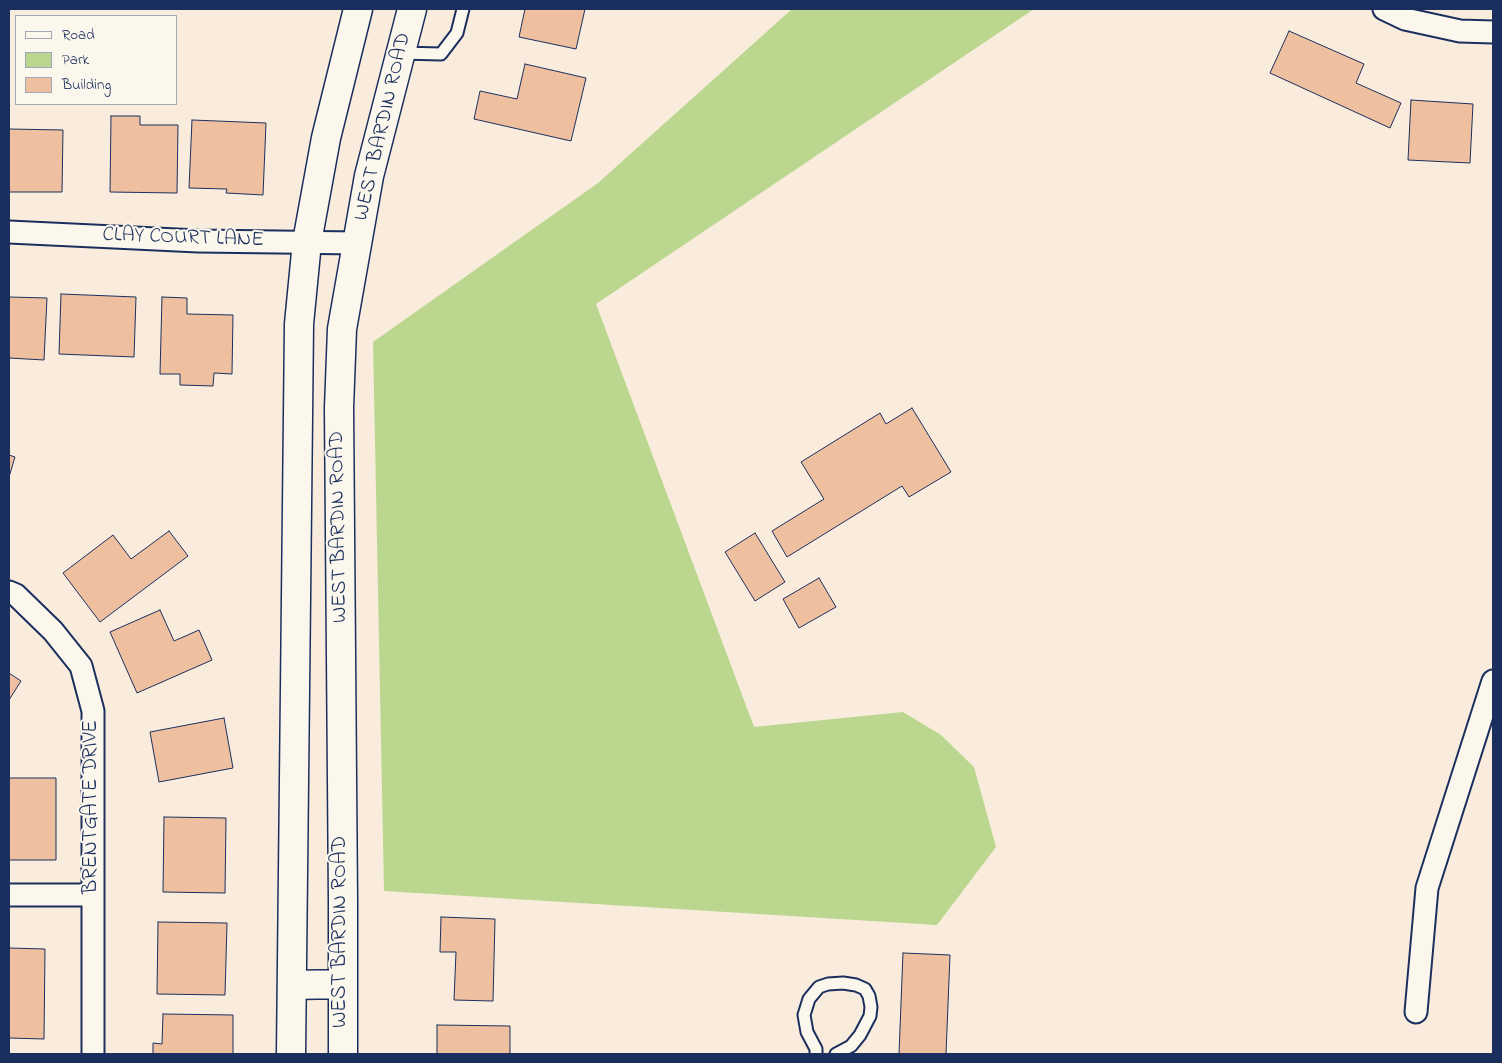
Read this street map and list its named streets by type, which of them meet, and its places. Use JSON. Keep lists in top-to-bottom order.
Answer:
{
  "streets": {
    "main road": ["WEST BARDIN ROAD"],
    "street": ["CLAY COURT LANE", "BRENTGATE DRIVE"]
  },
  "crossings": [
    ["WEST BARDIN ROAD", "CLAY COURT LANE"]
  ],
  "legend": ["Road", "Park", "Building"]
}
